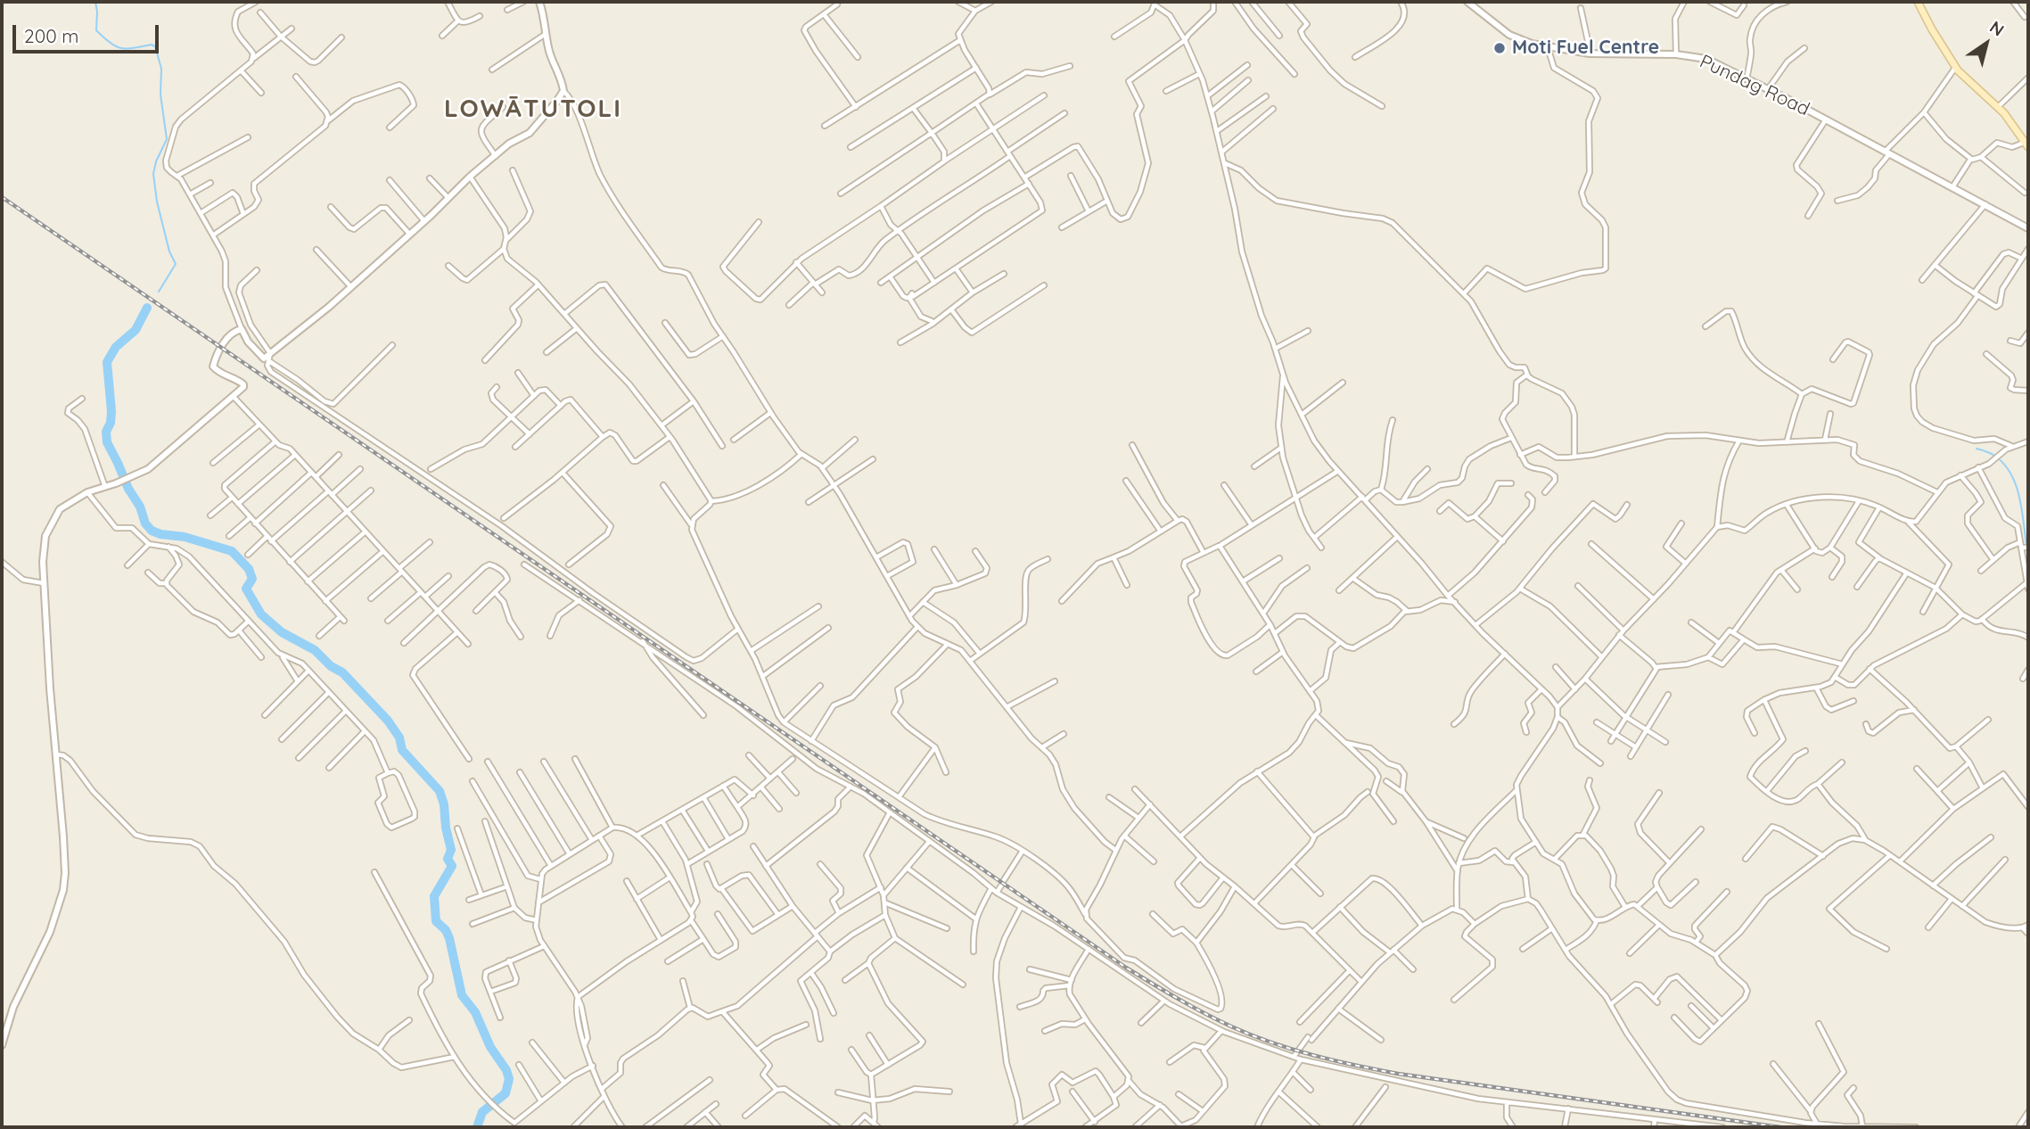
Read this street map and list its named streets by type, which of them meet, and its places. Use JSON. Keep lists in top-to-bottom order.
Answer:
{
  "streets": {
    "street": ["Pundag Road"]
  },
  "districts": ["LOWĀTUTOLI"],
  "places": ["Moti Fuel Centre"],
  "scale_bar": "200 m",
  "north": "top right"
}
